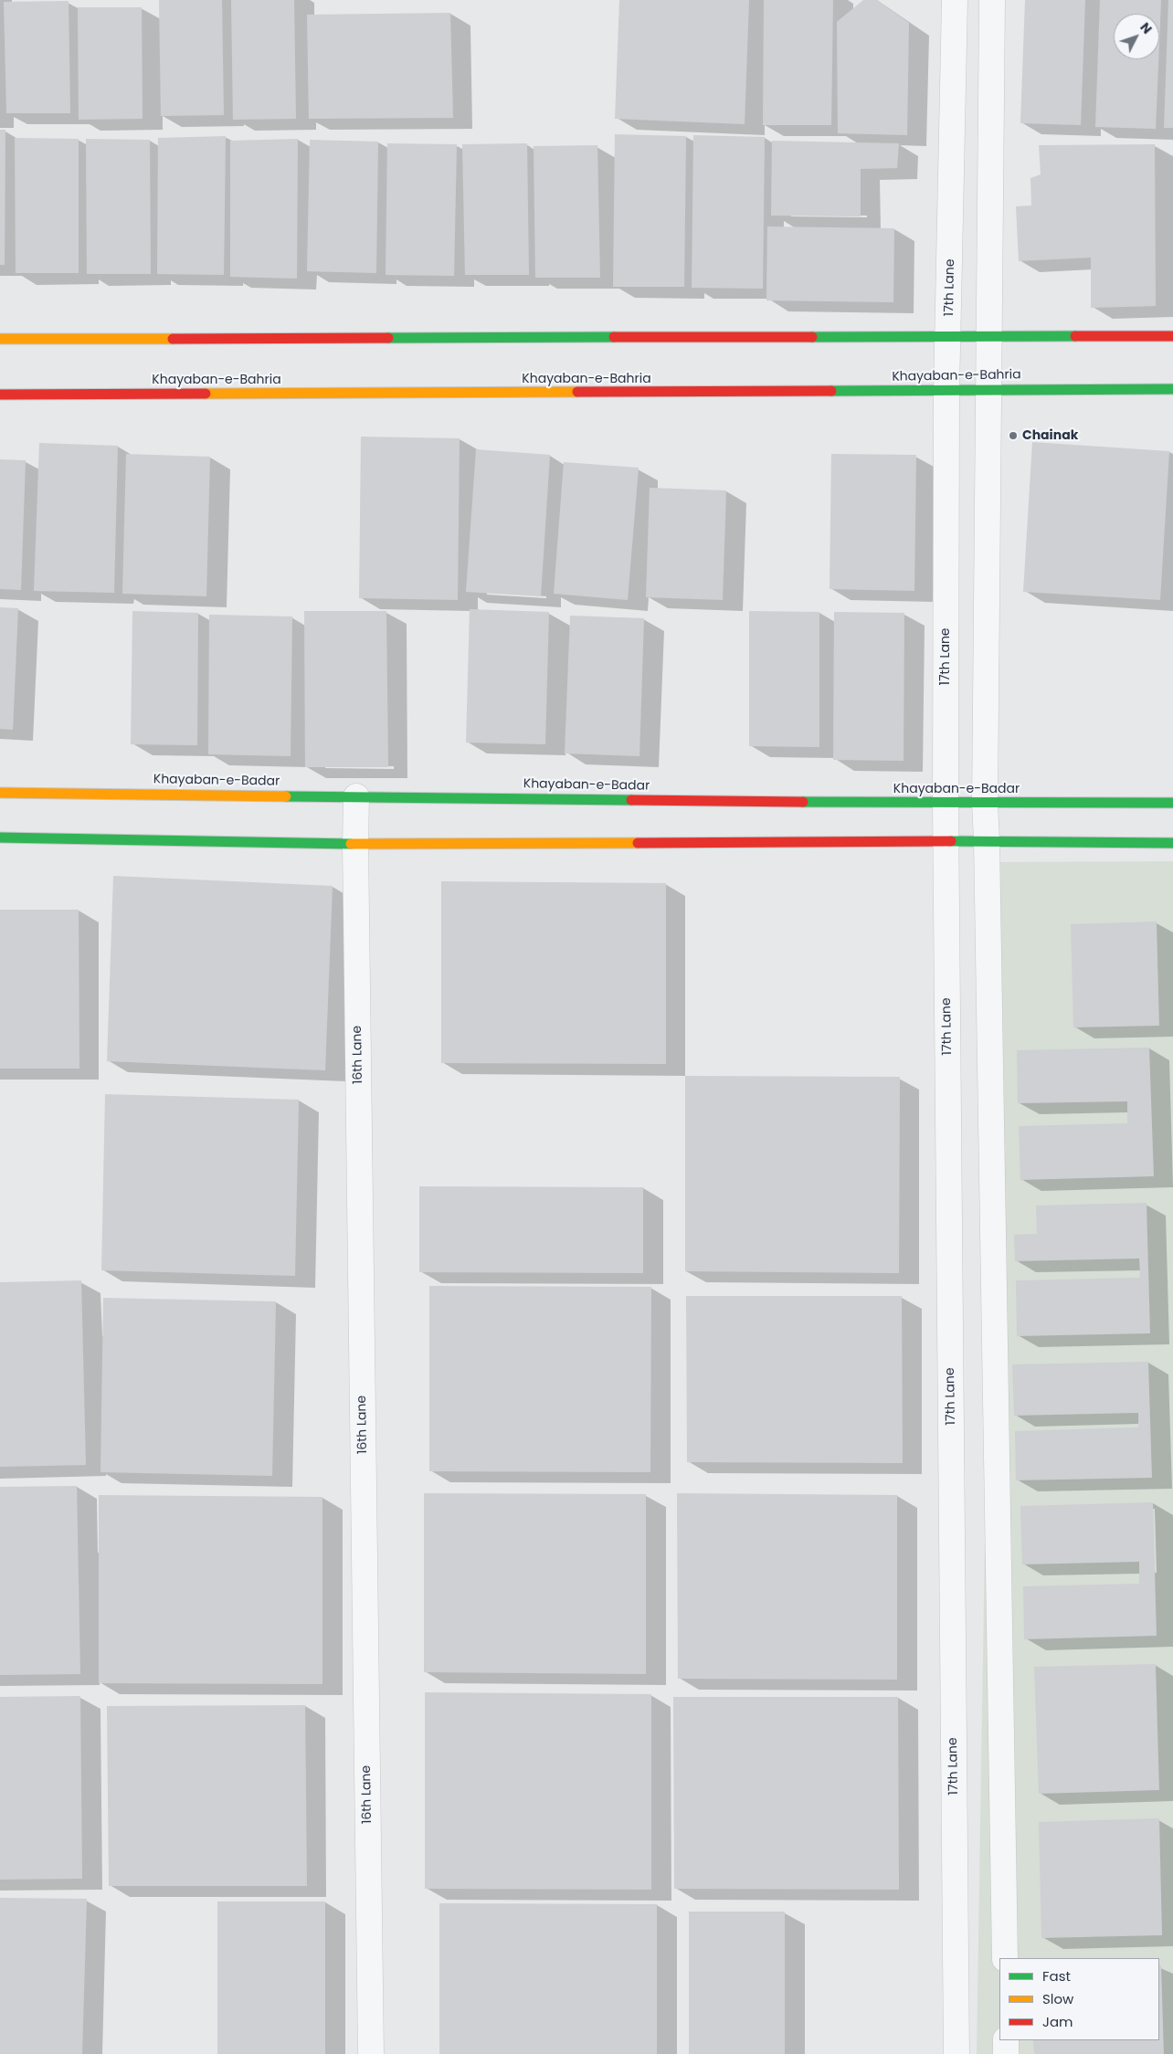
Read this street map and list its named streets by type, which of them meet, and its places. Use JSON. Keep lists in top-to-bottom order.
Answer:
{
  "streets": {
    "main road": ["Khayaban-e-Bahria", "Khayaban-e-Badar"],
    "street": ["17th Lane", "16th Lane"]
  },
  "crossings": [
    ["17th Lane", "Khayaban-e-Bahria"],
    ["17th Lane", "Khayaban-e-Badar"],
    ["Khayaban-e-Badar", "16th Lane"]
  ],
  "places": ["Chainak"],
  "legend": ["Fast", "Slow", "Jam"],
  "north": "top right"
}
